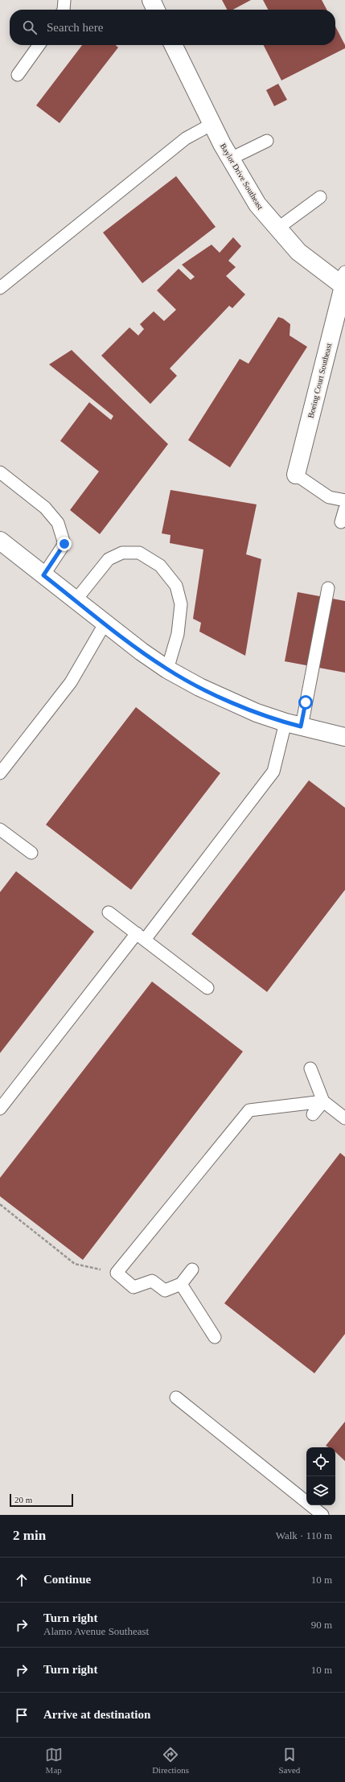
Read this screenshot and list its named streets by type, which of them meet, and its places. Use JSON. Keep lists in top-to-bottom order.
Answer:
{
  "streets": {
    "street": ["Baylor Drive Southeast", "Boeing Court Southeast"]
  },
  "crossings": [
    ["Baylor Drive Southeast", "Boeing Court Southeast"]
  ],
  "scale_bar": "20 m",
  "page": {
    "search": "Search here",
    "scale": "20 m",
    "heading": ["2 min", "Walk · 110 m"],
    "list": [
      ["Continue", "10 m"],
      ["Turn right", "Alamo Avenue Southeast", "90 m"],
      ["Turn right", "10 m"],
      "Arrive at destination"
    ],
    "nav": ["Map", "Directions", "Saved"]
  }
}
